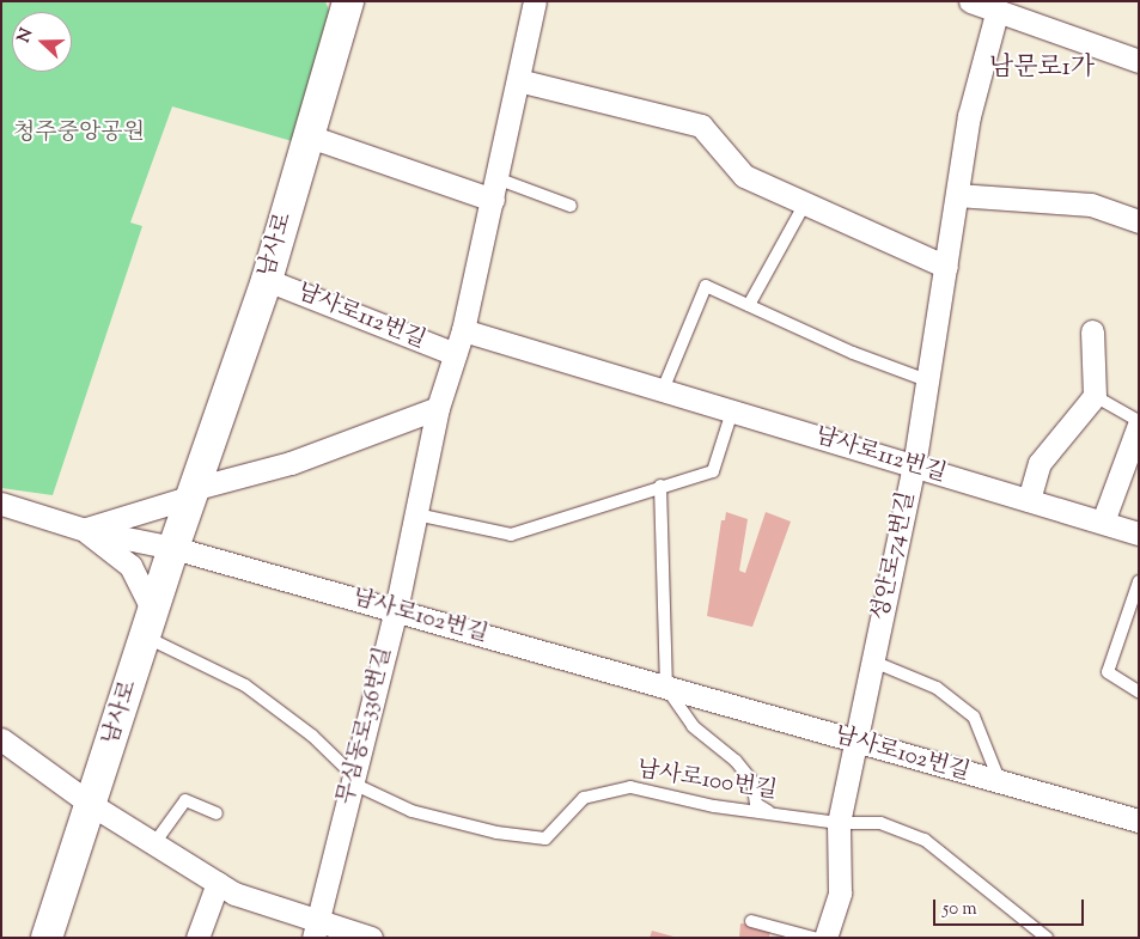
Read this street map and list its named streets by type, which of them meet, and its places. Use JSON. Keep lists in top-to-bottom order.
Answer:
{
  "streets": {
    "street": [
      "남사로",
      "남사로112번길",
      "성안로74번길",
      "남사로102번길",
      "무심동로336번길"
    ],
    "lane": ["남사로100번길"]
  },
  "crossings": [
    ["남사로", "남사로112번길"],
    ["남사로", "남사로102번길"],
    ["남사로", "남사로100번길"],
    ["남사로112번길", "성안로74번길"],
    ["남사로112번길", "무심동로336번길"],
    ["성안로74번길", "남사로102번길"],
    ["성안로74번길", "남사로100번길"],
    ["남사로102번길", "무심동로336번길"],
    ["무심동로336번길", "남사로100번길"]
  ],
  "districts": ["남문로1가"],
  "parks": ["청주중앙공원"],
  "scale_bar": "50 m",
  "north": "left"
}
